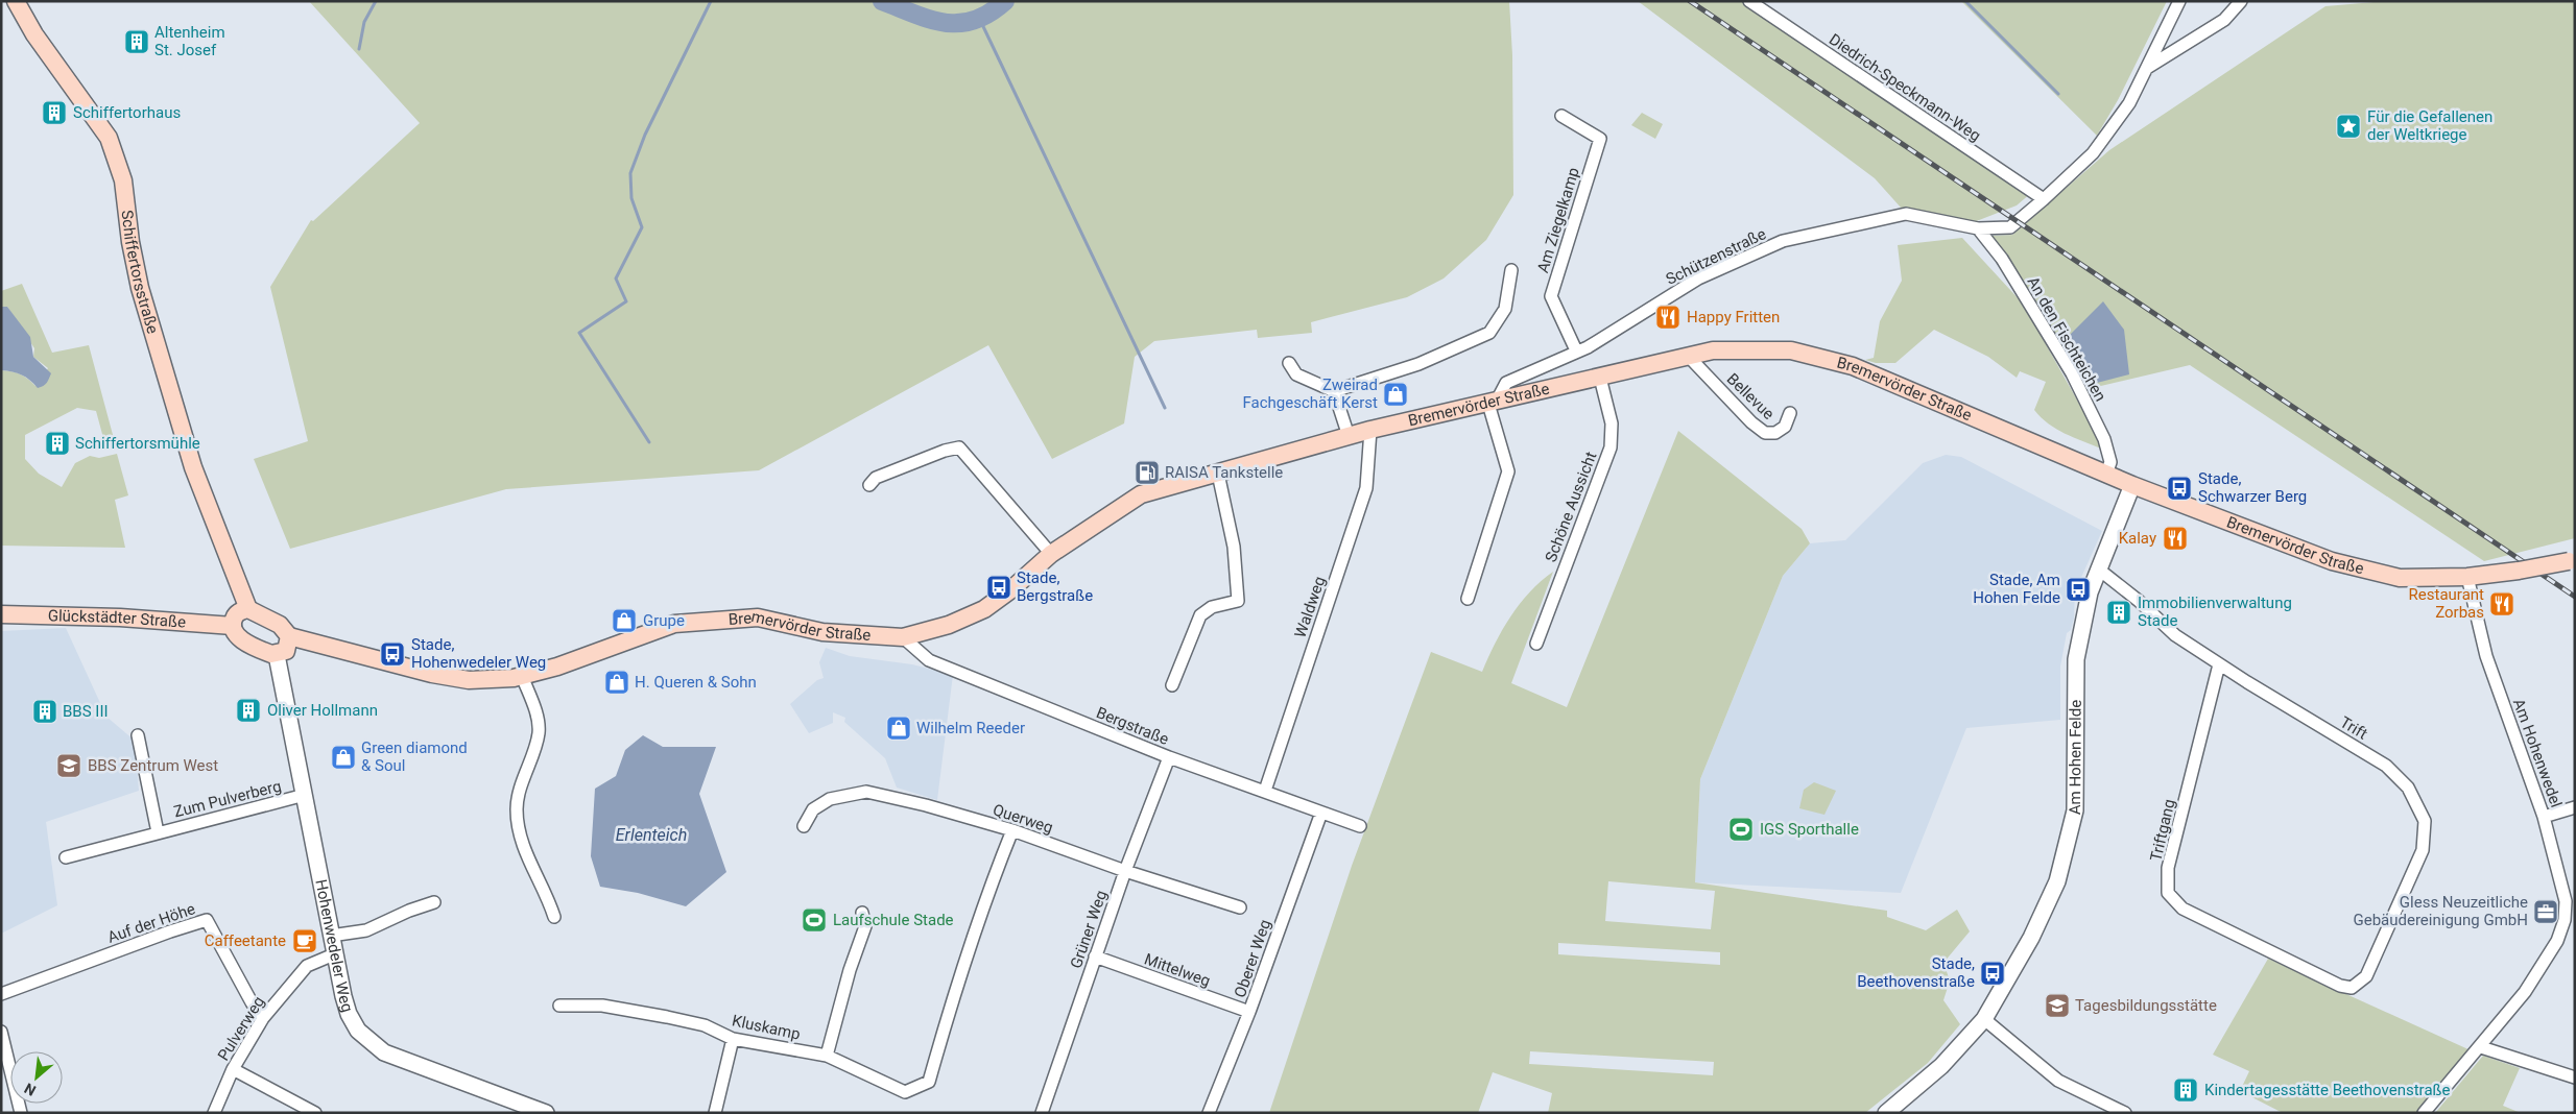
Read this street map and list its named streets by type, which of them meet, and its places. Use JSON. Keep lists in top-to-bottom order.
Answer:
{
  "streets": {
    "main road": ["Schiffertorsstraße", "Bremervörder Straße", "Glückstädter Straße"],
    "street": [
      "Diedrich-Speckmann-Weg",
      "Am Ziegelkamp",
      "Schützenstraße",
      "An den Fischteichen",
      "Bellevue",
      "Schöne Aussicht",
      "Waldweg",
      "Bergstraße",
      "Trift",
      "Am Hohenwedel",
      "Am Hohen Felde",
      "Zum Pulverberg",
      "Querweg",
      "Triftgang",
      "Auf der Höhe",
      "Grüner Weg",
      "Hohenwedeler Weg",
      "Oberer Weg",
      "Mittelweg",
      "Kluskamp",
      "Pulverweg"
    ]
  },
  "crossings": [
    ["Diedrich-Speckmann-Weg", "Schützenstraße"],
    ["Am Ziegelkamp", "Schützenstraße"],
    ["Schützenstraße", "An den Fischteichen"],
    ["Schützenstraße", "Bremervörder Straße"],
    ["Schiffertorsstraße", "Bremervörder Straße"],
    ["Schiffertorsstraße", "Glückstädter Straße"],
    ["An den Fischteichen", "Bremervörder Straße"],
    ["Bremervörder Straße", "Bellevue"],
    ["Bremervörder Straße", "Schöne Aussicht"],
    ["Bremervörder Straße", "Waldweg"],
    ["Bremervörder Straße", "Glückstädter Straße"],
    ["Bremervörder Straße", "Bergstraße"],
    ["Bremervörder Straße", "Am Hohenwedel"],
    ["Bremervörder Straße", "Am Hohen Felde"],
    ["Bremervörder Straße", "Hohenwedeler Weg"],
    ["Waldweg", "Bergstraße"],
    ["Bergstraße", "Grüner Weg"],
    ["Bergstraße", "Oberer Weg"],
    ["Trift", "Am Hohen Felde"],
    ["Trift", "Triftgang"],
    ["Zum Pulverberg", "Hohenwedeler Weg"],
    ["Querweg", "Grüner Weg"],
    ["Querweg", "Kluskamp"],
    ["Auf der Höhe", "Pulverweg"],
    ["Grüner Weg", "Mittelweg"],
    ["Hohenwedeler Weg", "Pulverweg"],
    ["Oberer Weg", "Mittelweg"]
  ],
  "water": ["Erlenteich"],
  "places": {
    "building": [
      "Altenheim St. Josef",
      "Schiffertorhaus",
      "Schiffertorsmühle",
      "Immobilienverwaltung Stade",
      "Oliver Hollmann",
      "BBS III",
      "Kindertagesstätte Beethovenstraße"
    ],
    "place": ["Für die Gefallenen der Weltkriege"],
    "restaurant": ["Happy Fritten", "Kalay", "Restaurant Zorbas"],
    "shop": [
      "Zweirad Fachgeschäft Kerst",
      "Grupe",
      "H. Queren & Sohn",
      "Wilhelm Reeder",
      "Green diamond & Soul"
    ],
    "fuel station": ["RAISA Tankstelle"],
    "bus stop": [
      "Stade, Schwarzer Berg",
      "Stade, Bergstraße",
      "Stade, Am Hohen Felde",
      "Stade, Hohenwedeler Weg",
      "Stade, Beethovenstraße"
    ],
    "school or university": ["BBS Zentrum West", "Tagesbildungsstätte"],
    "sports": ["IGS Sporthalle", "Laufschule Stade"],
    "office": ["Gless Neuzeitliche Gebäudereinigung GmbH"],
    "cafe": ["Caffeetante"]
  },
  "north": "bottom left"
}
